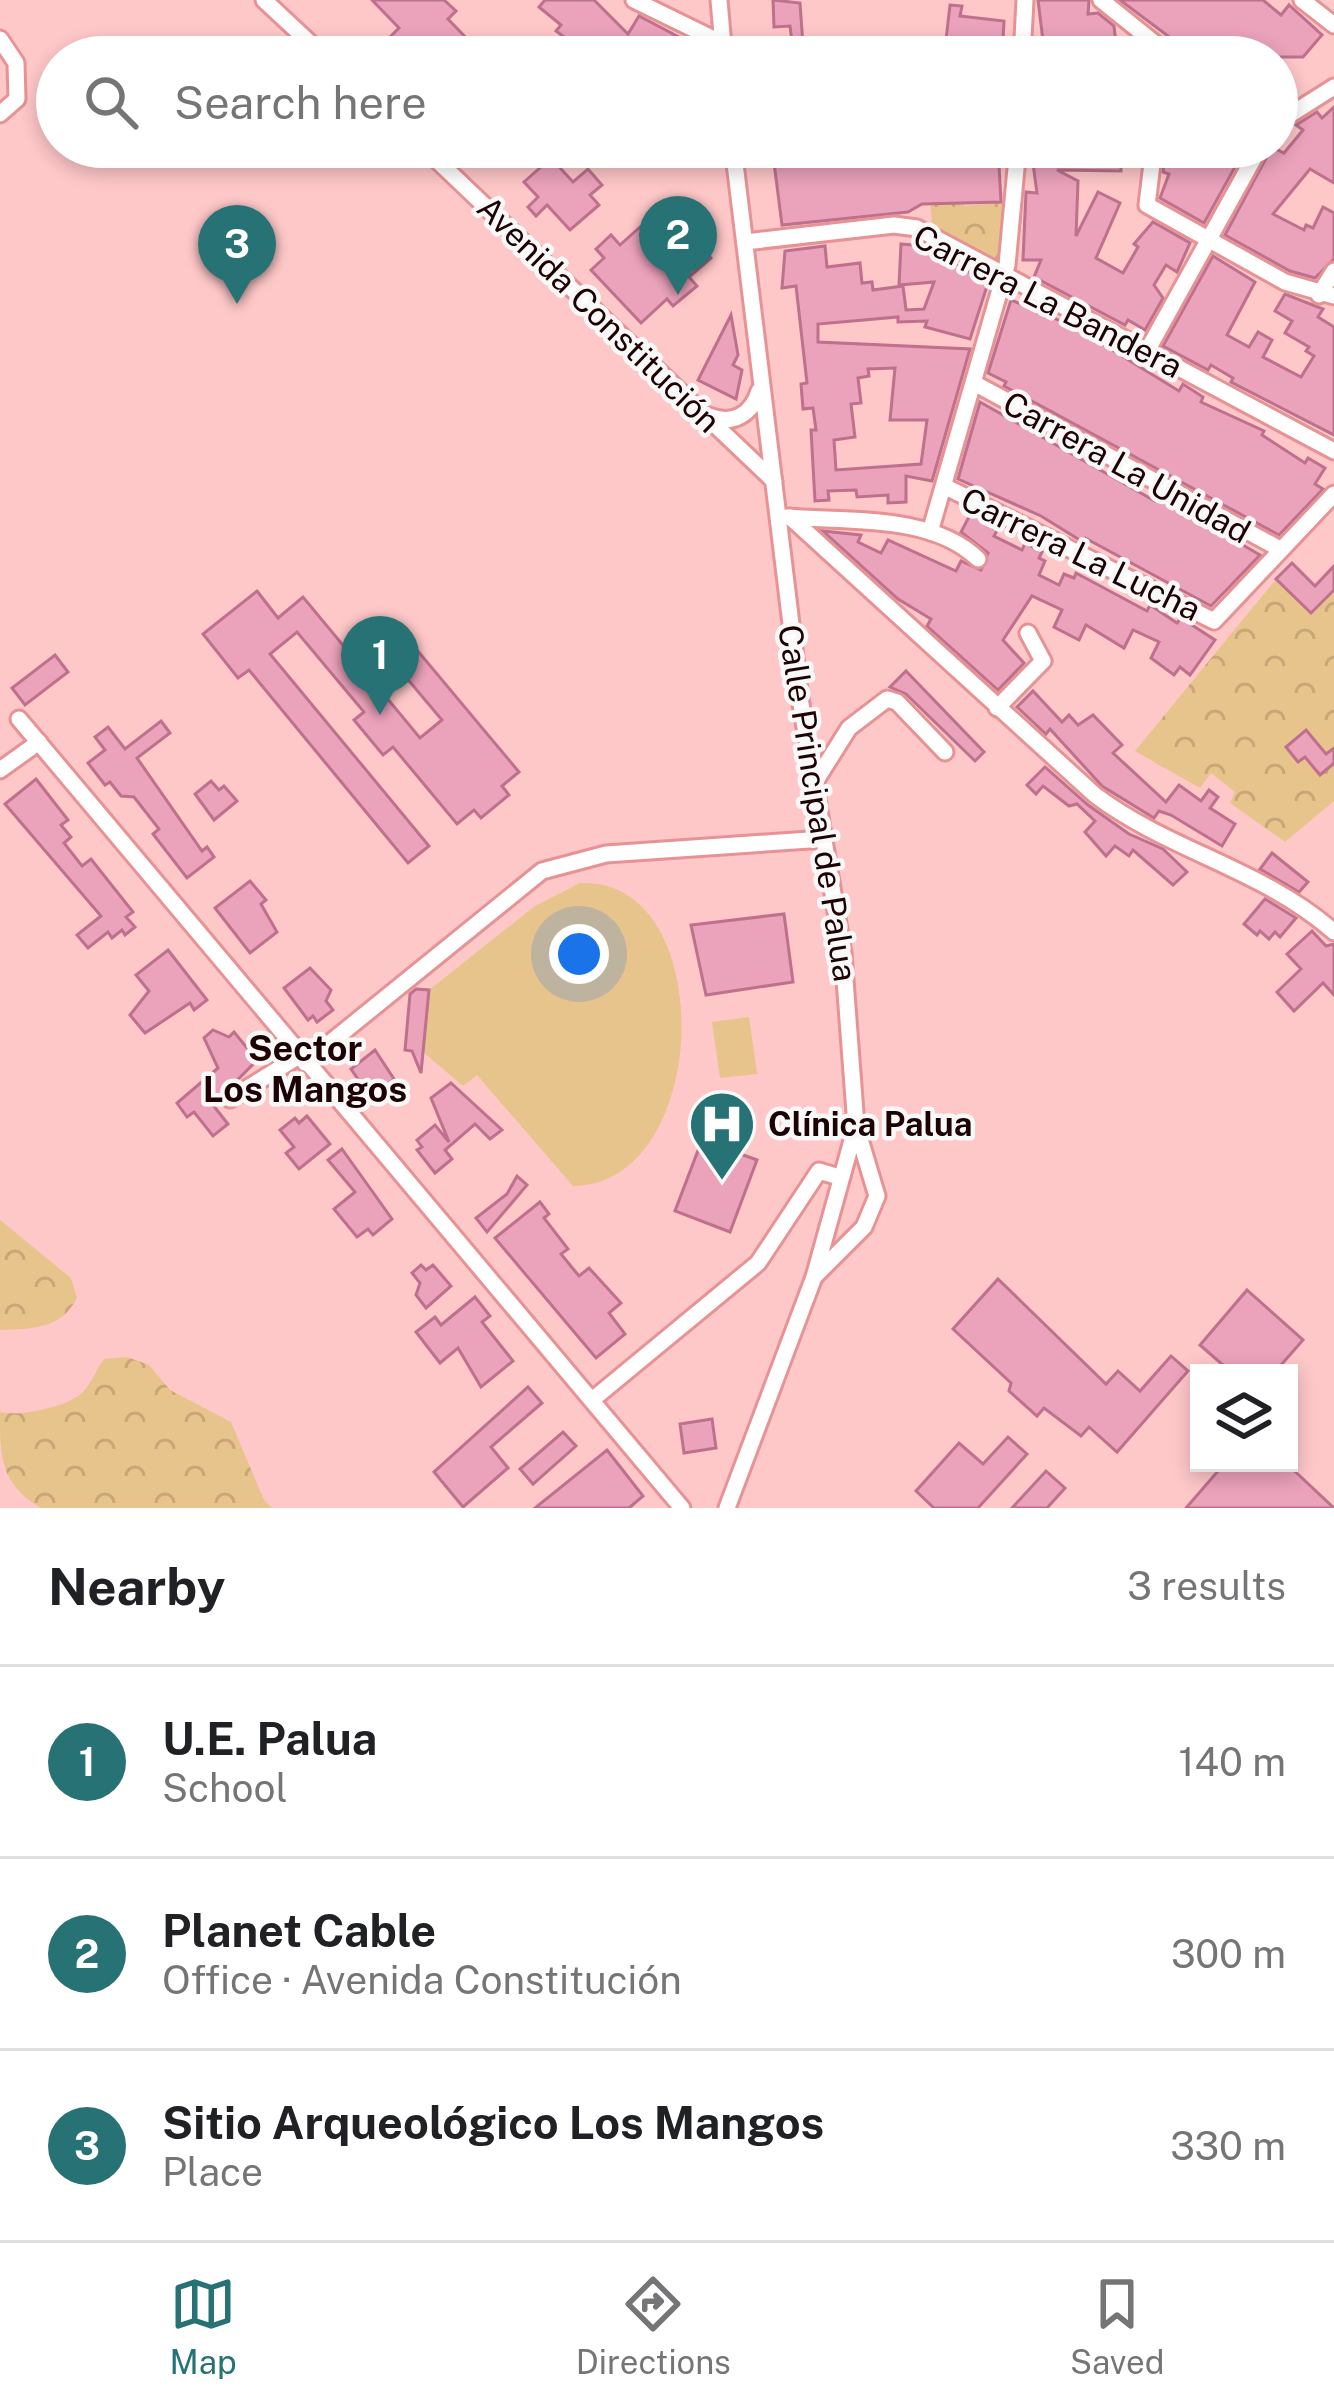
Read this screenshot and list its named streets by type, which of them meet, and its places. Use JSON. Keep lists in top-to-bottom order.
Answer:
{
  "streets": {
    "street": [
      "Carrera La Bandera",
      "Avenida Constitución",
      "Carrera La Unidad",
      "Carrera La Lucha",
      "Calle Principal de Palua"
    ]
  },
  "crossings": [
    ["Carrera La Bandera", "Calle Principal de Palua"],
    ["Avenida Constitución", "Calle Principal de Palua"],
    ["Carrera La Unidad", "Carrera La Lucha"]
  ],
  "districts": ["Sector Los Mangos"],
  "places": {
    "hospital": ["Clínica Palua"]
  },
  "page": {
    "search": "Search here",
    "pins": ["2", "3", "1"],
    "heading": ["Nearby", "3 results"],
    "list": [
      {
        "mark": "1",
        "name": "U.E. Palua",
        "note": "School",
        "value": "140 m"
      },
      {
        "mark": "2",
        "name": "Planet Cable",
        "note": "Office · Avenida Constitución",
        "value": "300 m"
      },
      {
        "mark": "3",
        "name": "Sitio Arqueológico Los Mangos",
        "note": "Place",
        "value": "330 m"
      }
    ],
    "nav": ["Map", "Directions", "Saved"]
  }
}
